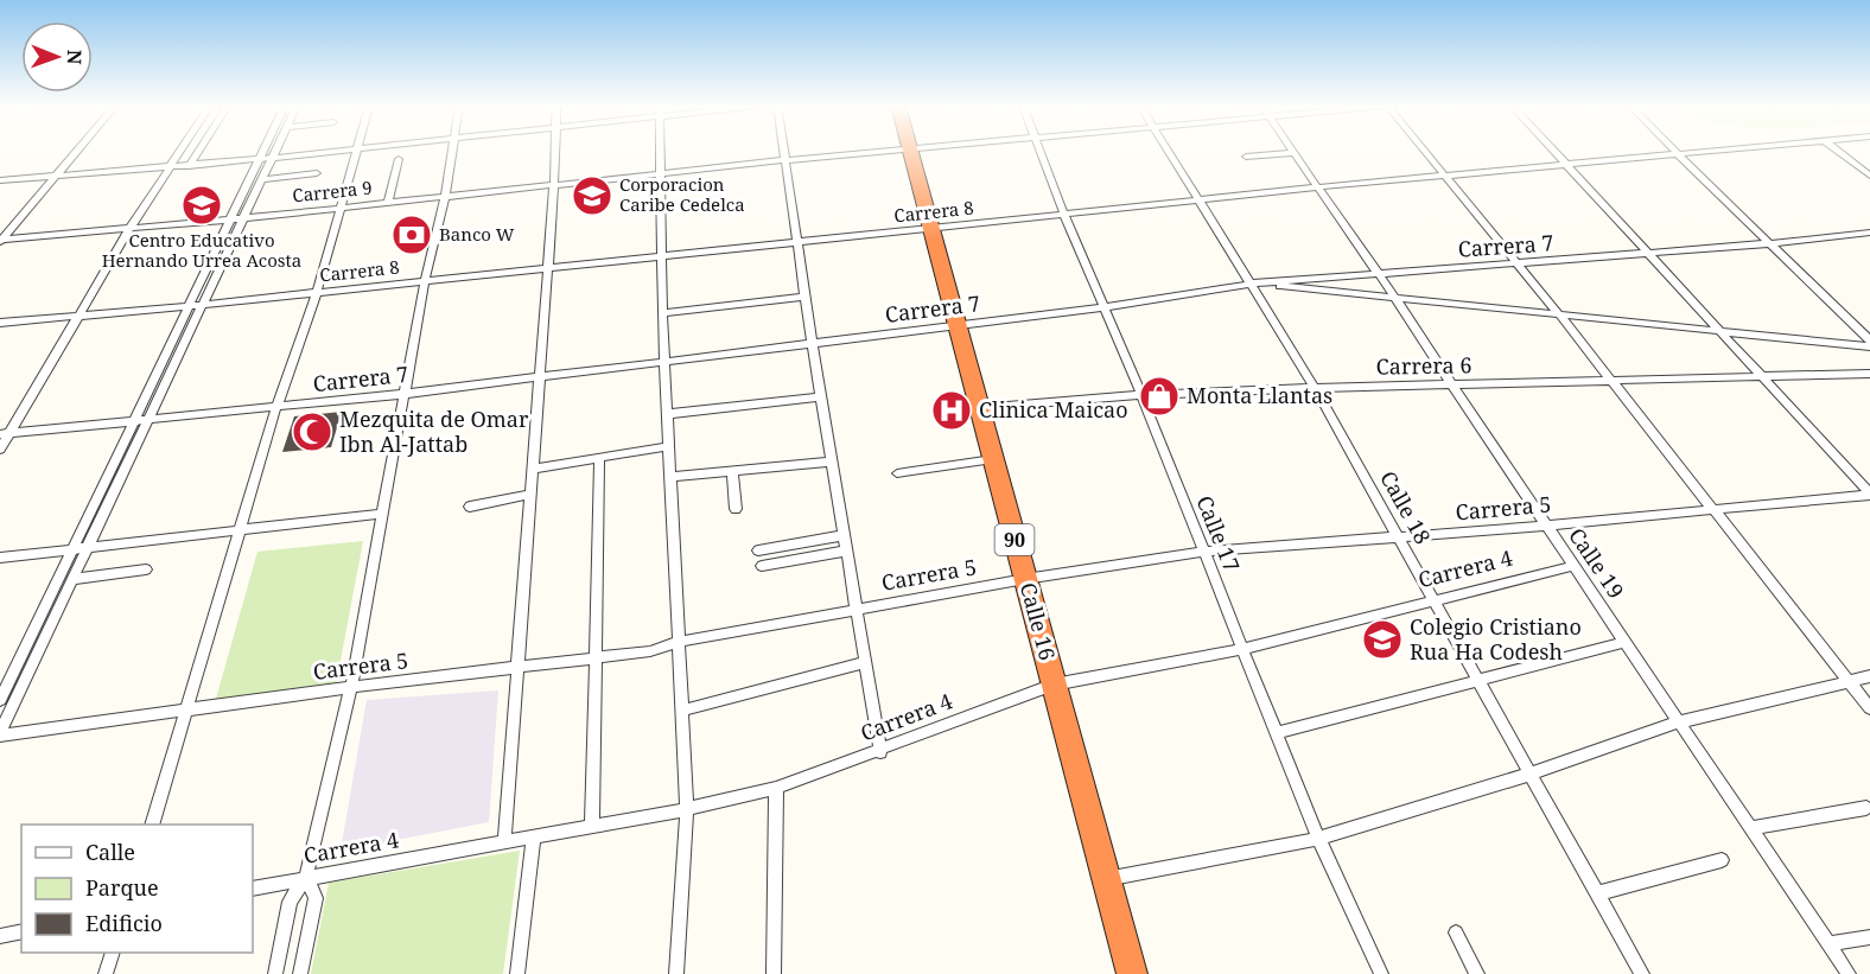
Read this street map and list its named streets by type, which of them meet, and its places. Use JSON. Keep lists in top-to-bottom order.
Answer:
{
  "streets": {
    "highway": ["90", "Calle 16"],
    "street": [
      "Carrera 9",
      "Carrera 8",
      "Carrera 7",
      "Carrera 6",
      "Calle 18",
      "Carrera 5",
      "Calle 17",
      "Calle 19",
      "Carrera 4"
    ]
  },
  "crossings": [
    ["Carrera 8", "Calle 18"],
    ["Carrera 8", "Calle 17"],
    ["Carrera 8", "Calle 19"],
    ["Carrera 8", "Calle 16"],
    ["Carrera 7", "Calle 18"],
    ["Carrera 7", "Calle 17"],
    ["Carrera 7", "Calle 19"],
    ["Carrera 7", "Calle 16"],
    ["Carrera 6", "Calle 18"],
    ["Carrera 6", "Calle 17"],
    ["Carrera 6", "Calle 19"],
    ["Carrera 6", "Calle 16"],
    ["Calle 18", "Carrera 5"],
    ["Calle 18", "Carrera 4"],
    ["Carrera 5", "Calle 17"],
    ["Carrera 5", "Calle 19"],
    ["Carrera 5", "Calle 16"],
    ["Calle 17", "Carrera 4"],
    ["Calle 19", "Carrera 4"],
    ["Carrera 4", "Calle 16"]
  ],
  "places": {
    "school or university": ["Corporacion Caribe Cedelca", "Centro Educativo Hernando Urrea Acosta", "Colegio Cristiano Rua Ha Codesh"],
    "bank": ["Banco W"],
    "shop": ["Monta Llantas"],
    "hospital": ["Clinica Maicao"],
    "mosque": ["Mezquita de Omar Ibn Al-Jattab"]
  },
  "legend": ["Calle", "Parque", "Edificio"],
  "north": "right"
}
